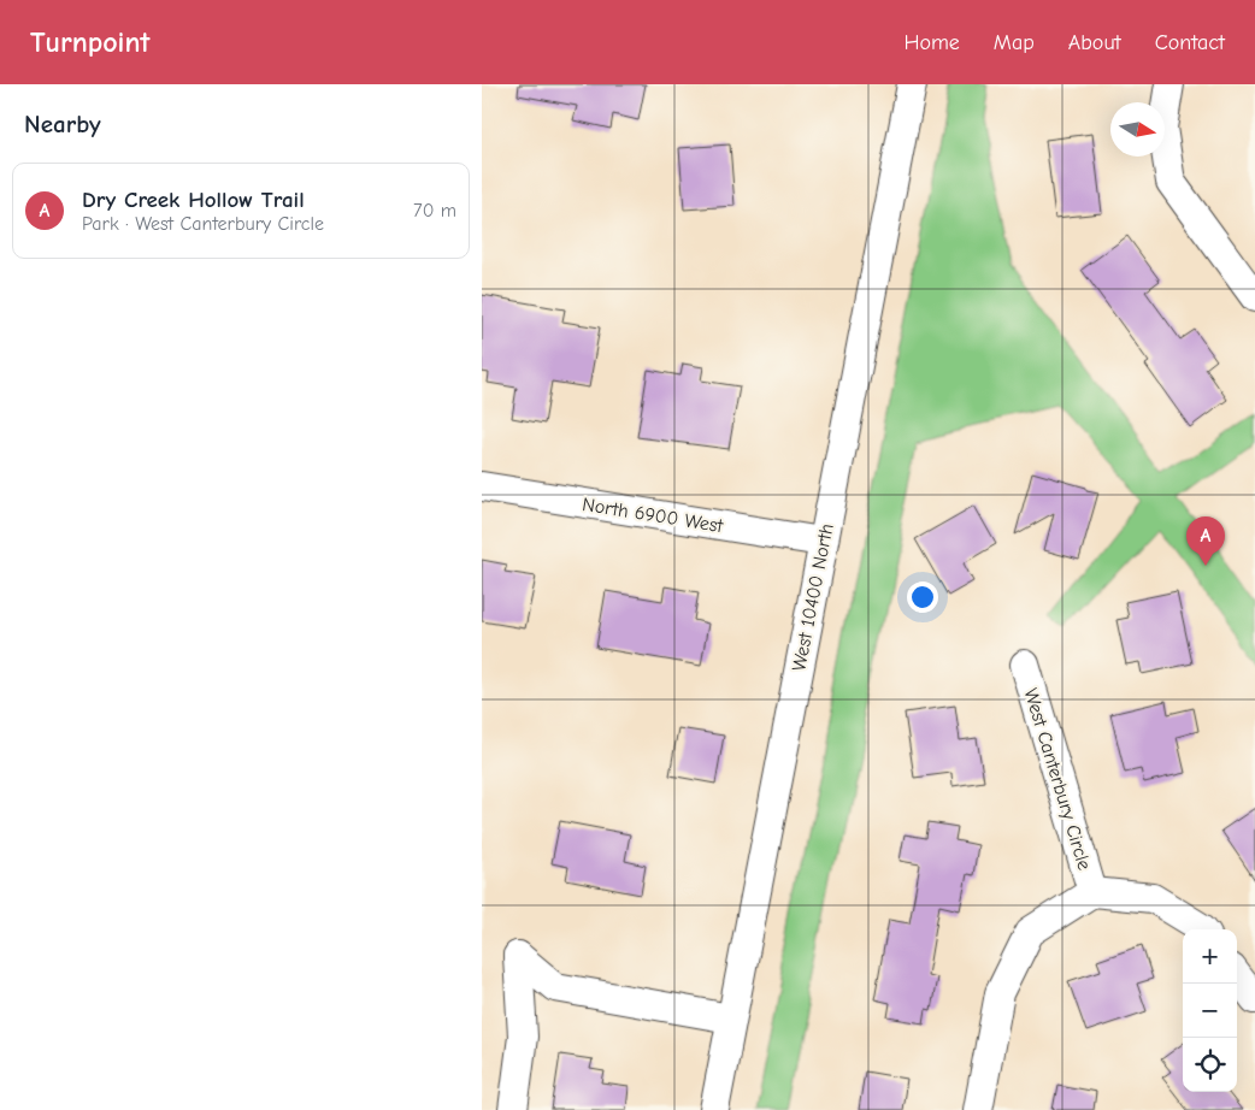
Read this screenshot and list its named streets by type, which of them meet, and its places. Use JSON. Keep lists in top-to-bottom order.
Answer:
{
  "streets": {
    "street": ["North 6900 West", "West 10400 North", "West Canterbury Circle"]
  },
  "crossings": [
    ["North 6900 West", "West 10400 North"]
  ],
  "north": "right",
  "page": {
    "header": "Turnpoint",
    "nav": [
      "Home",
      "Map",
      "About",
      "Contact"
    ],
    "heading": "Nearby",
    "list": [
      {
        "mark": "A",
        "name": "Dry Creek Hollow Trail",
        "note": "Park · West Canterbury Circle",
        "value": "70 m"
      }
    ],
    "pins": "A",
    "map_buttons": ["+", "−"]
  }
}
